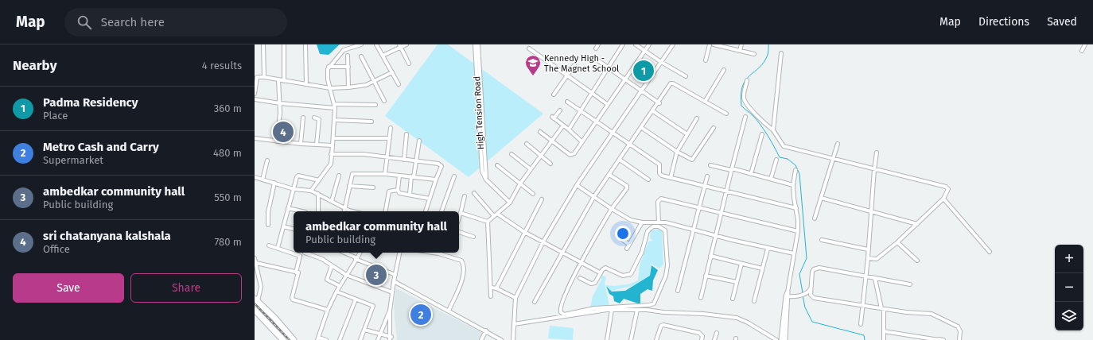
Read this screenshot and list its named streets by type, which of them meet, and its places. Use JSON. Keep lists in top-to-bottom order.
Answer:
{
  "streets": {
    "street": ["High Tension Road"]
  },
  "places": {
    "school or university": ["Kennedy High - The Magnet School"]
  },
  "page": {
    "header": "Map",
    "search": "Search here",
    "nav": ["Map", "Directions", "Saved"],
    "heading": ["Nearby", "4 results"],
    "pins": [
      "1",
      "4",
      "3",
      "2"
    ],
    "list": [
      {
        "mark": "1",
        "name": "Padma Residency",
        "note": "Place",
        "value": "360 m"
      },
      {
        "mark": "2",
        "name": "Metro Cash and Carry",
        "note": "Supermarket",
        "value": "480 m"
      },
      {
        "mark": "3",
        "name": "ambedkar community hall",
        "note": "Public building",
        "value": "550 m"
      },
      {
        "mark": "4",
        "name": "sri chatanyana kalshala",
        "note": "Office",
        "value": "780 m"
      }
    ],
    "popup": ["ambedkar community hall", "Public building"],
    "map_buttons": ["+", "−"],
    "buttons": ["Save", "Share"]
  }
}
